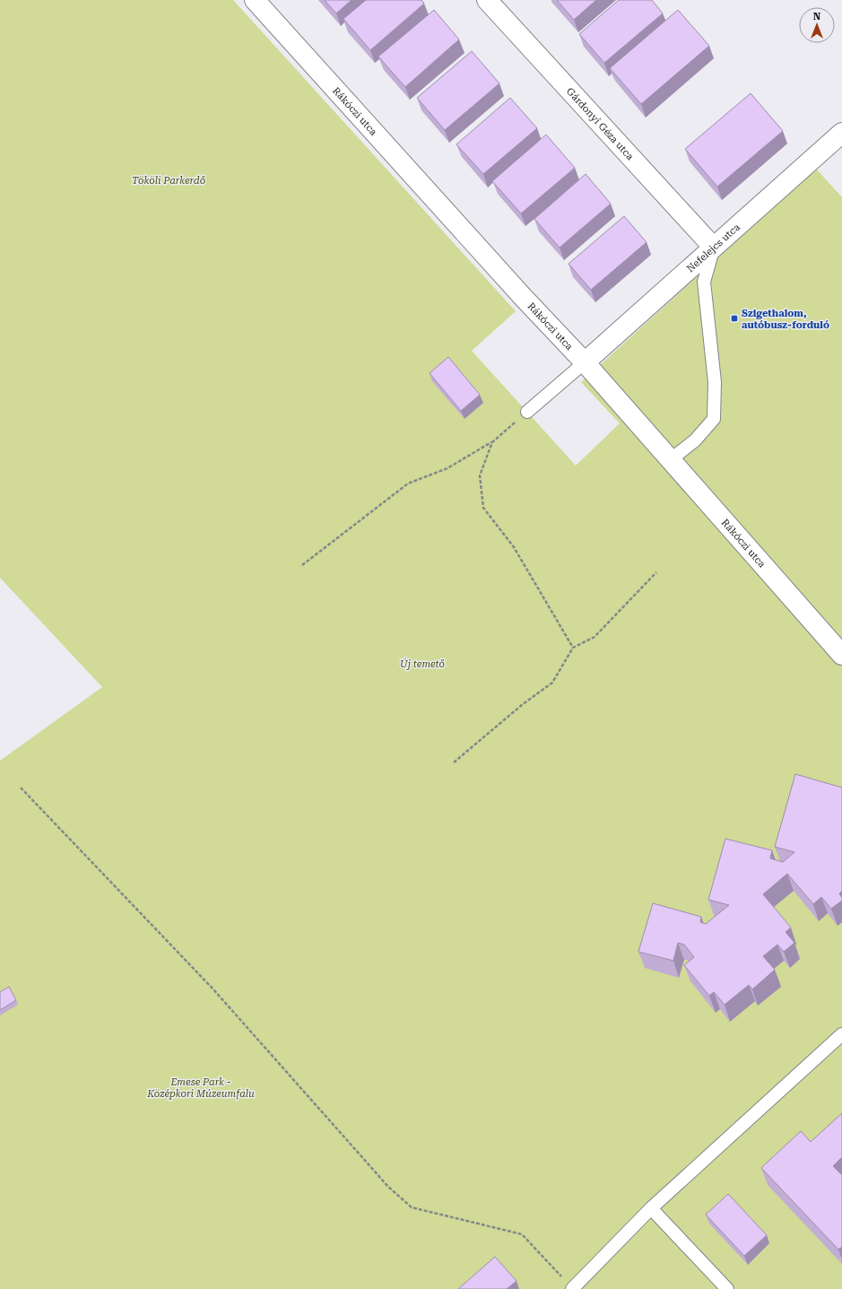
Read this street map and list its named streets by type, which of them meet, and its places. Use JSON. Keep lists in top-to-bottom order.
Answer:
{
  "streets": {
    "street": ["Rákóczi utca", "Gárdonyi Géza utca", "Nefelejcs utca"]
  },
  "crossings": [
    ["Rákóczi utca", "Nefelejcs utca"],
    ["Gárdonyi Géza utca", "Nefelejcs utca"]
  ],
  "parks": ["Tököli Parkerdő", "Új temető", "Emese Park - Középkori Múzeumfalu"],
  "places": {
    "transit": ["Szigethalom, autóbusz-forduló"]
  },
  "north": "top"
}
